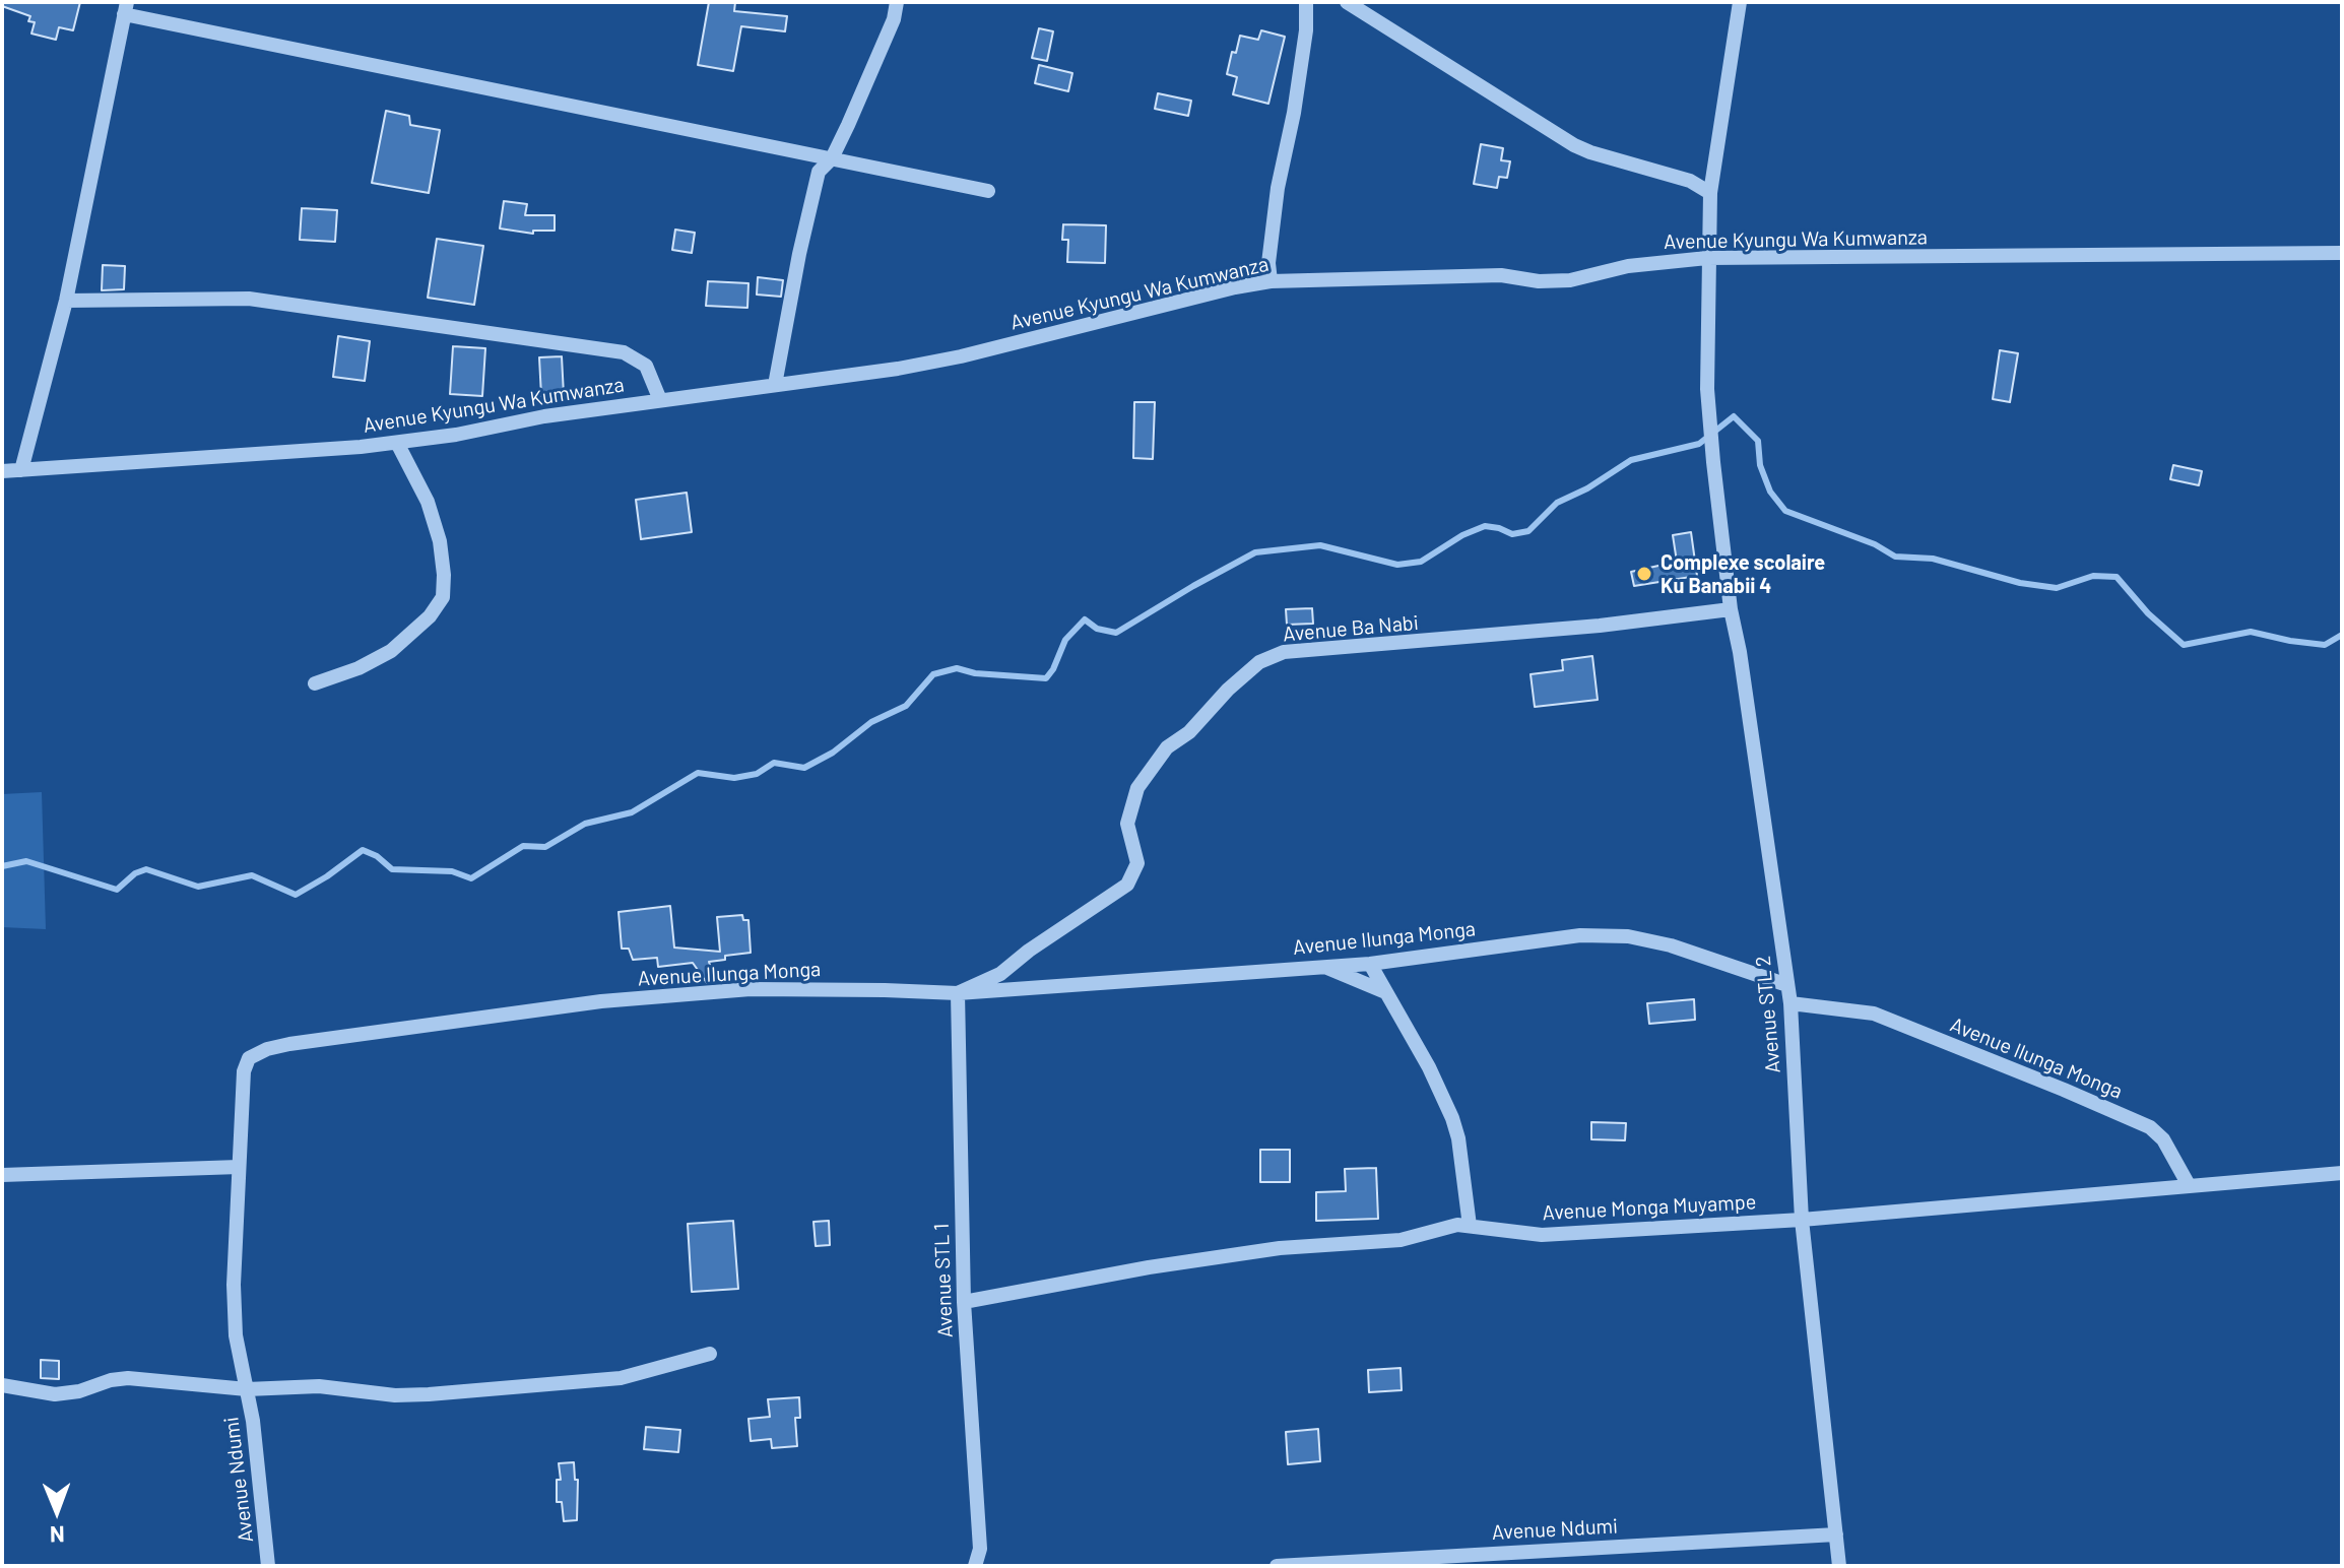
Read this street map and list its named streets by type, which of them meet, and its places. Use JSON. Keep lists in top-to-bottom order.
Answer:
{
  "streets": {
    "street": [
      "Avenue Kyungu Wa Kumwanza",
      "Avenue Ba Nabi",
      "Avenue Ilunga Monga",
      "Avenue STL 2",
      "Avenue Monga Muyampe",
      "Avenue STL 1",
      "Avenue Ndumi"
    ]
  },
  "crossings": [
    ["Avenue Kyungu Wa Kumwanza", "Avenue STL 2"],
    ["Avenue Ba Nabi", "Avenue Ilunga Monga"],
    ["Avenue Ba Nabi", "Avenue STL 2"],
    ["Avenue Ba Nabi", "Avenue STL 1"],
    ["Avenue Ilunga Monga", "Avenue STL 2"],
    ["Avenue Ilunga Monga", "Avenue Monga Muyampe"],
    ["Avenue Ilunga Monga", "Avenue STL 1"],
    ["Avenue Ilunga Monga", "Avenue Ndumi"],
    ["Avenue STL 2", "Avenue Monga Muyampe"],
    ["Avenue STL 2", "Avenue Ndumi"],
    ["Avenue Monga Muyampe", "Avenue STL 1"]
  ],
  "places": ["Complexe scolaire Ku Banabii 4"],
  "north": "bottom"
}
